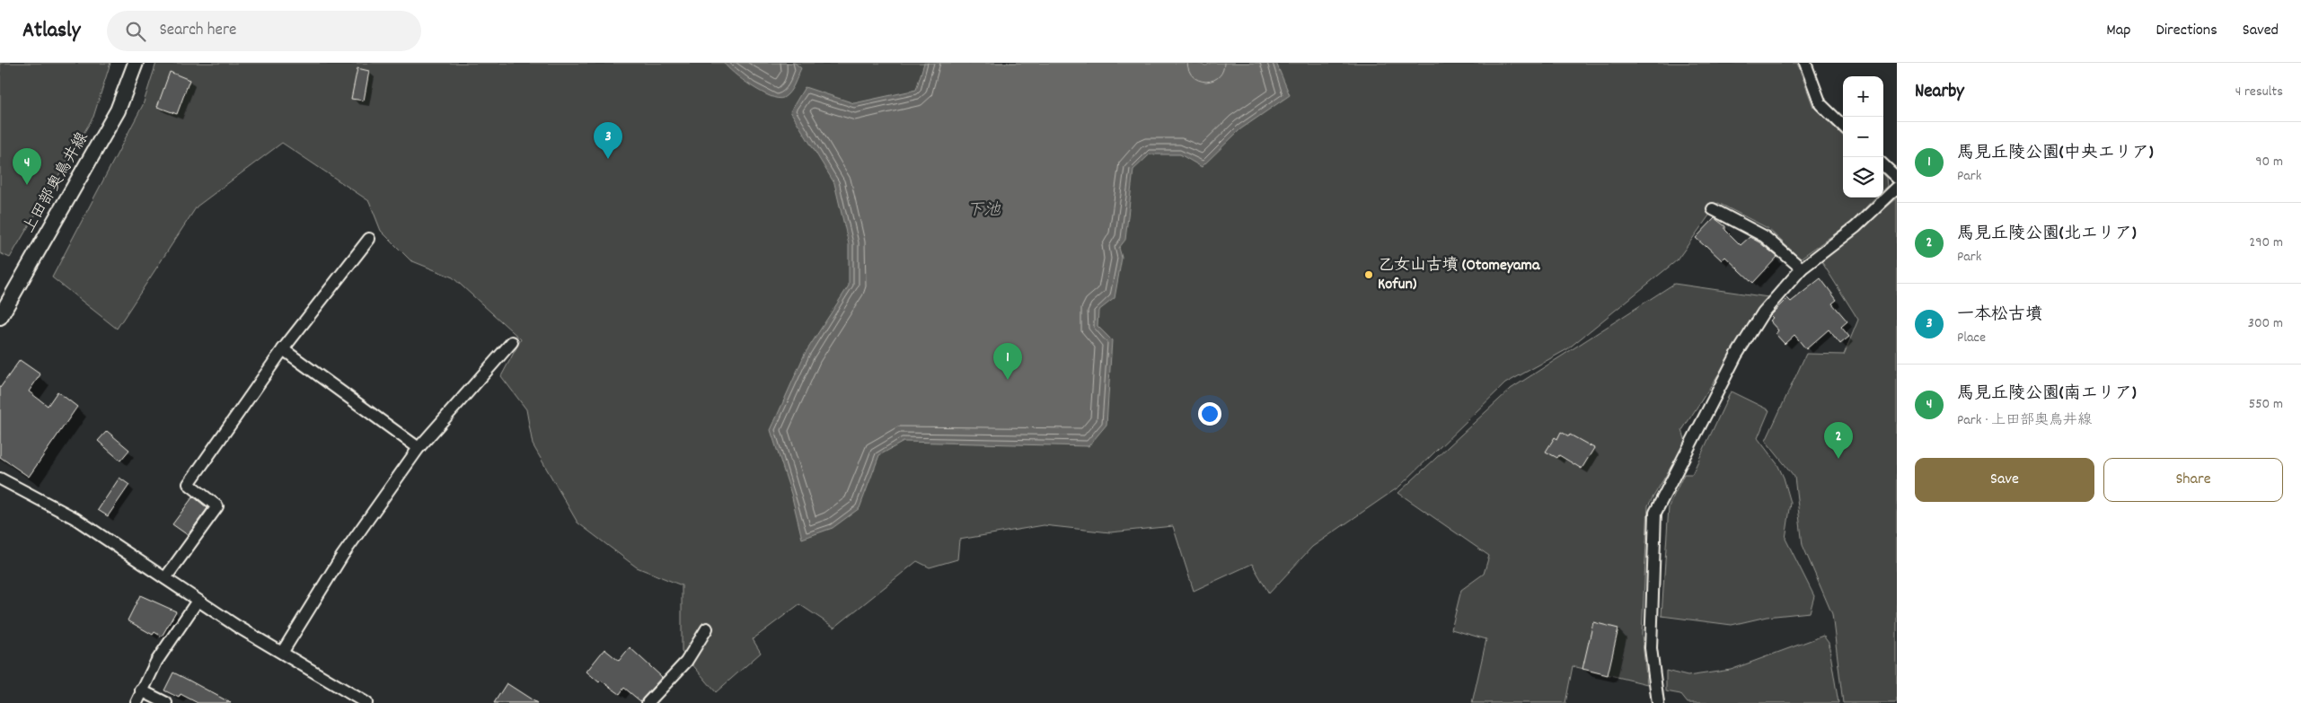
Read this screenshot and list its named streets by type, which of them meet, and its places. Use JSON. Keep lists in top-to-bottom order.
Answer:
{
  "streets": {
    "street": ["上田部奥鳥井線"]
  },
  "water": ["下池"],
  "places": ["乙女山古墳 (Otomeyama Kofun)"],
  "page": {
    "header": "Atlasly",
    "search": "Search here",
    "nav": ["Map", "Directions", "Saved"],
    "heading": ["Nearby", "4 results"],
    "map_buttons": ["+", "−"],
    "list": [
      {
        "mark": "1",
        "name": "馬見丘陵公園(中央エリア)",
        "note": "Park",
        "value": "90 m"
      },
      {
        "mark": "2",
        "name": "馬見丘陵公園(北エリア)",
        "note": "Park",
        "value": "290 m"
      },
      {
        "mark": "3",
        "name": "一本松古墳",
        "note": "Place",
        "value": "300 m"
      },
      {
        "mark": "4",
        "name": "馬見丘陵公園(南エリア)",
        "note": "Park · 上田部奥鳥井線",
        "value": "550 m"
      }
    ],
    "pins": [
      "3",
      "4",
      "1",
      "2"
    ],
    "buttons": ["Save", "Share"]
  }
}
